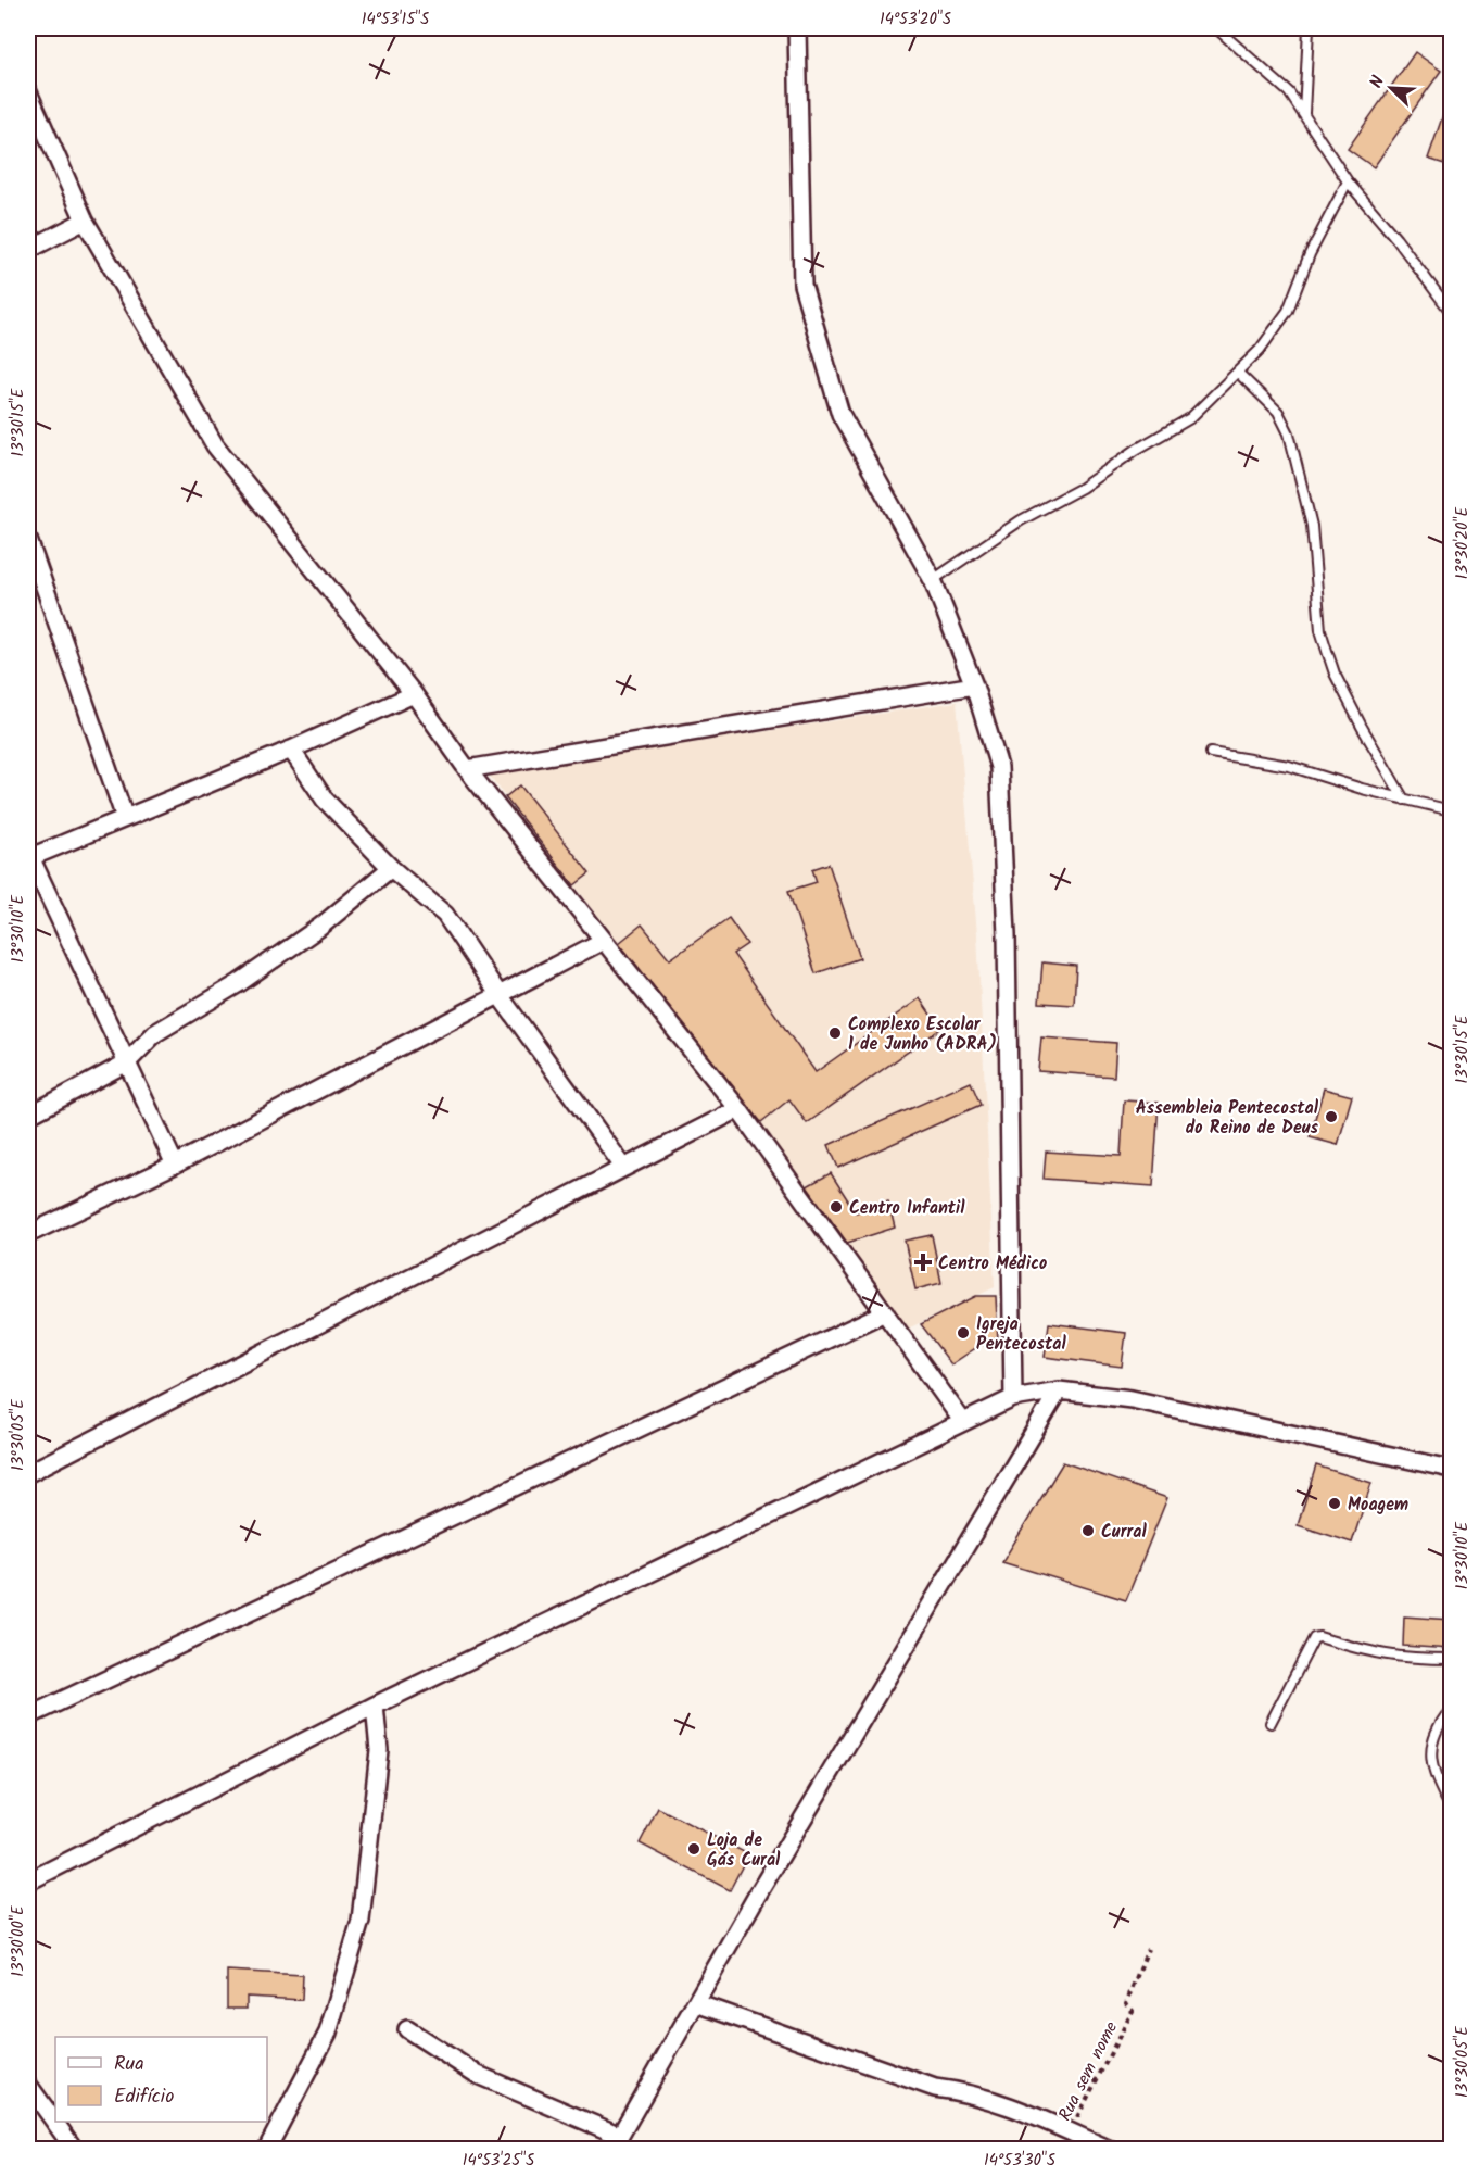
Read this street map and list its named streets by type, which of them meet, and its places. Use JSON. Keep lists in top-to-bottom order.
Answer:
{
  "streets": {
    "path": ["Rua sem nome"]
  },
  "places": {
    "other": [
      "Complexo Escolar 1 de Junho (ADRA)",
      "Assembleia Pentecostal do Reino de Deus",
      "Centro Infantil",
      "Igreja Pentecostal",
      "Moagem",
      "Curral",
      "Loja de Gás Cural"
    ],
    "health": ["Centro Médico"]
  },
  "legend": ["Rua", "Edifício"],
  "north": "top left",
  "coordinates": [
    "14°53'15\"S",
    "14°53'20\"S",
    "13°30'15\"E",
    "13°30'20\"E",
    "13°30'10\"E",
    "13°30'05\"E",
    "13°30'00\"E",
    "14°53'25\"S",
    "14°53'30\"S"
  ]
}
